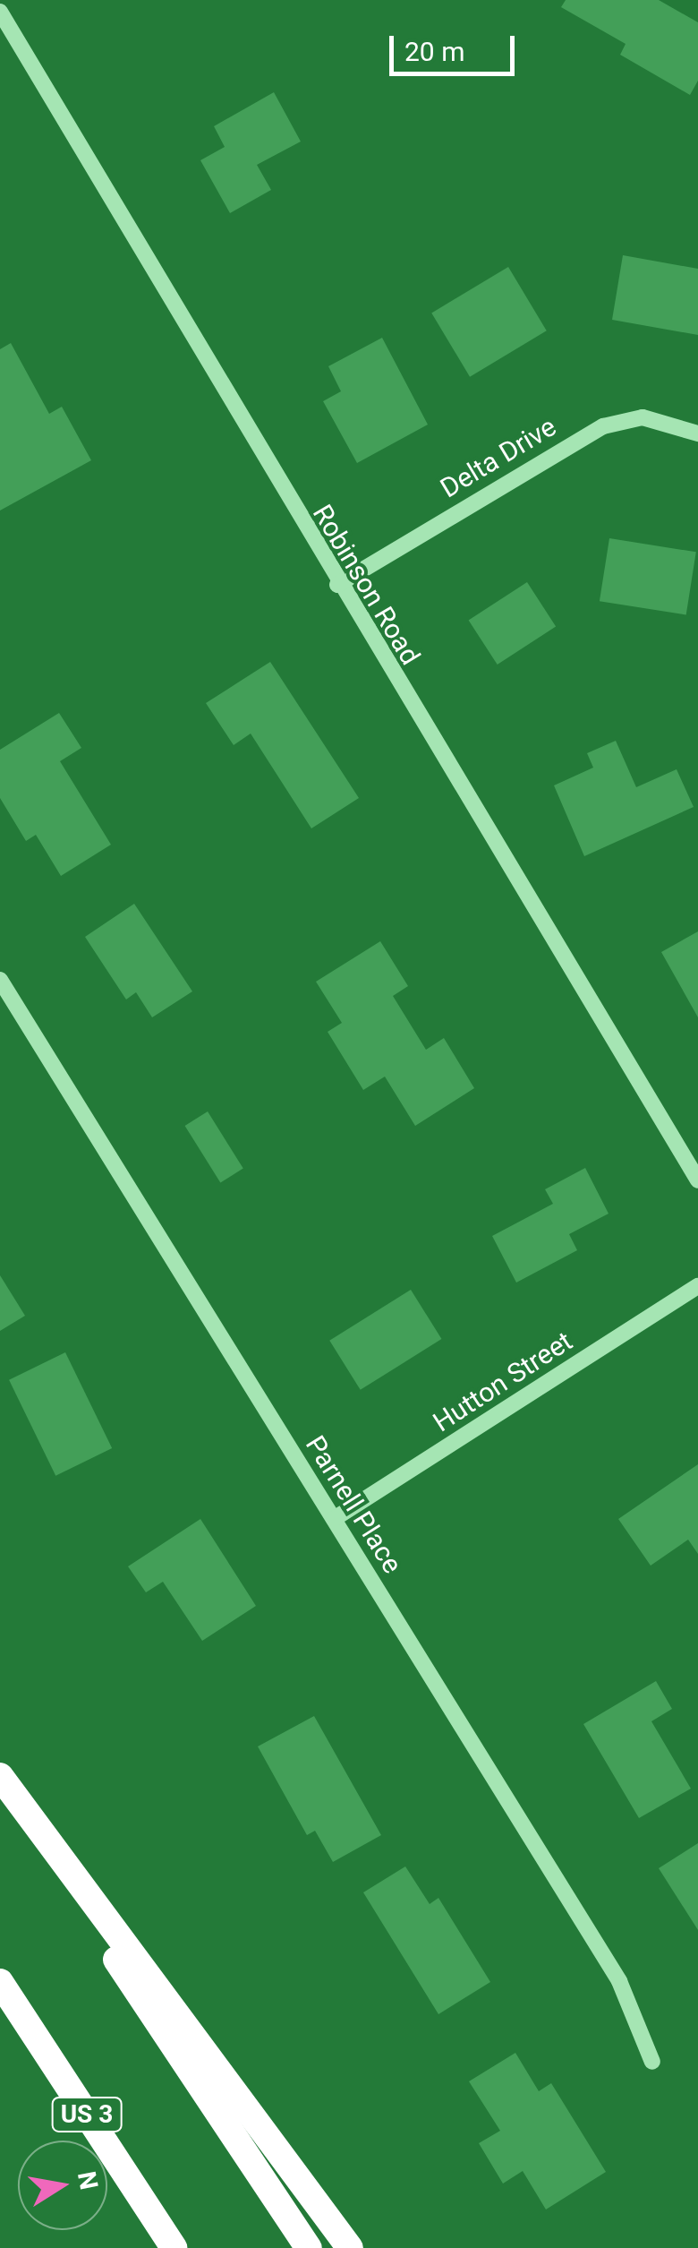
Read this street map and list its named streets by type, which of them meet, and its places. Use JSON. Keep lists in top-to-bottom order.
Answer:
{
  "streets": {
    "highway": ["US 3"],
    "street": [
      "Delta Drive",
      "Robinson Road",
      "Hutton Street",
      "Parnell Place"
    ]
  },
  "crossings": [
    ["Delta Drive", "Robinson Road"],
    ["Hutton Street", "Parnell Place"]
  ],
  "scale_bar": "20 m",
  "north": "right"
}
